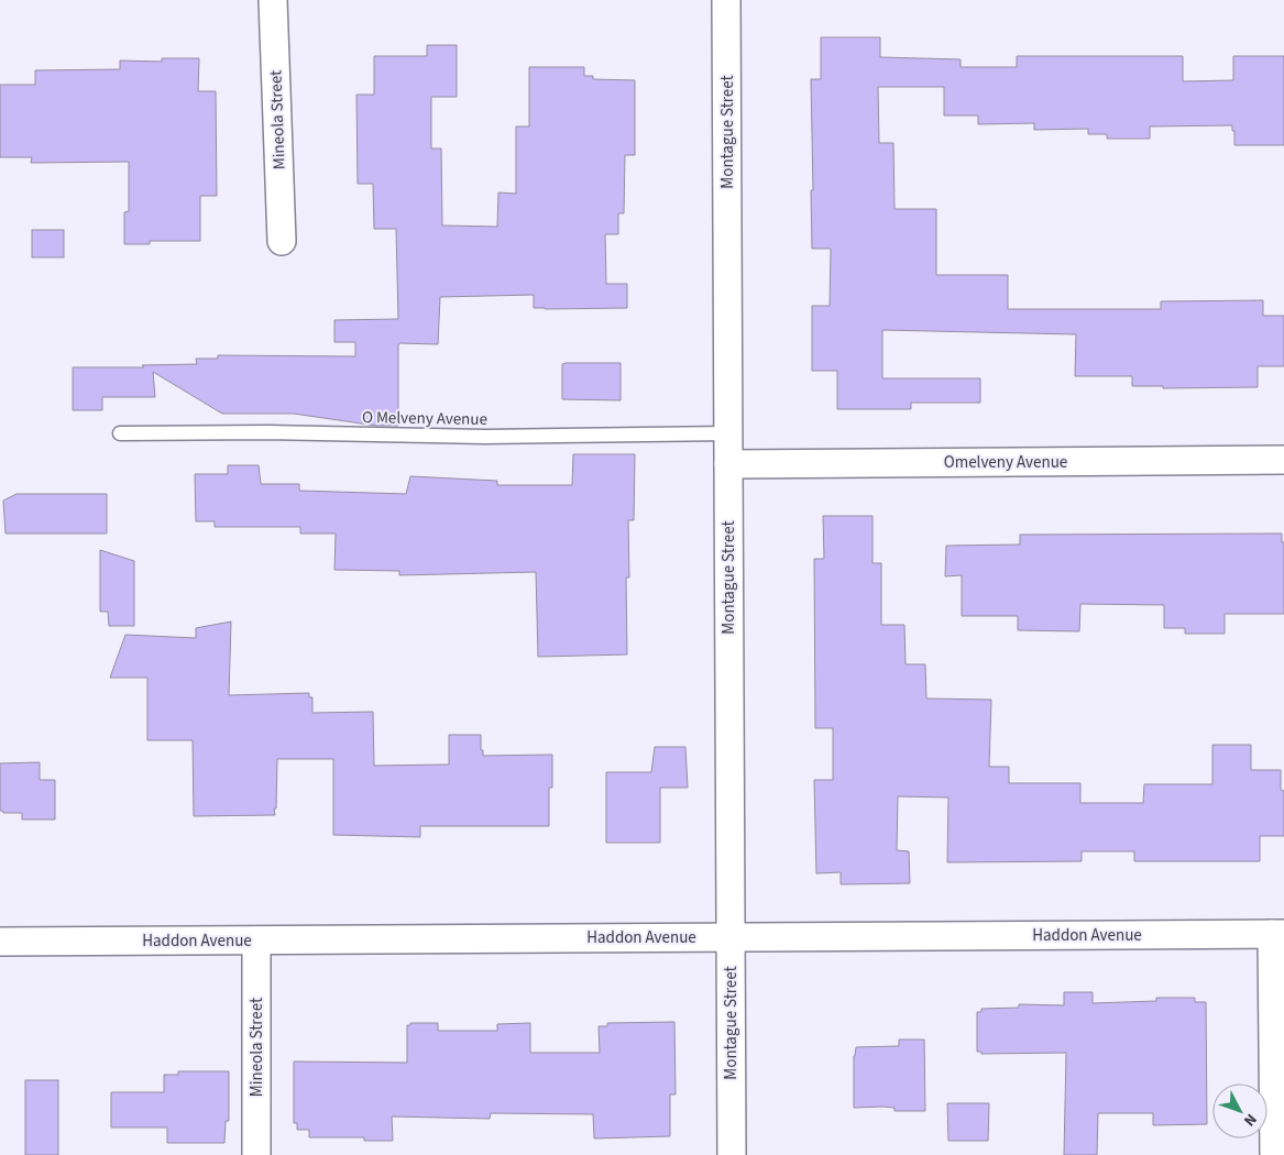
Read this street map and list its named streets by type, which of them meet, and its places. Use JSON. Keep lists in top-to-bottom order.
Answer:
{
  "streets": {
    "street": [
      "Mineola Street",
      "Montague Street",
      "Omelveny Avenue",
      "Haddon Avenue"
    ],
    "lane": ["O Melveny Avenue"]
  },
  "crossings": [
    ["Mineola Street", "Haddon Avenue"],
    ["Montague Street", "O Melveny Avenue"],
    ["Montague Street", "Omelveny Avenue"],
    ["Montague Street", "Haddon Avenue"]
  ],
  "north": "bottom right"
}
